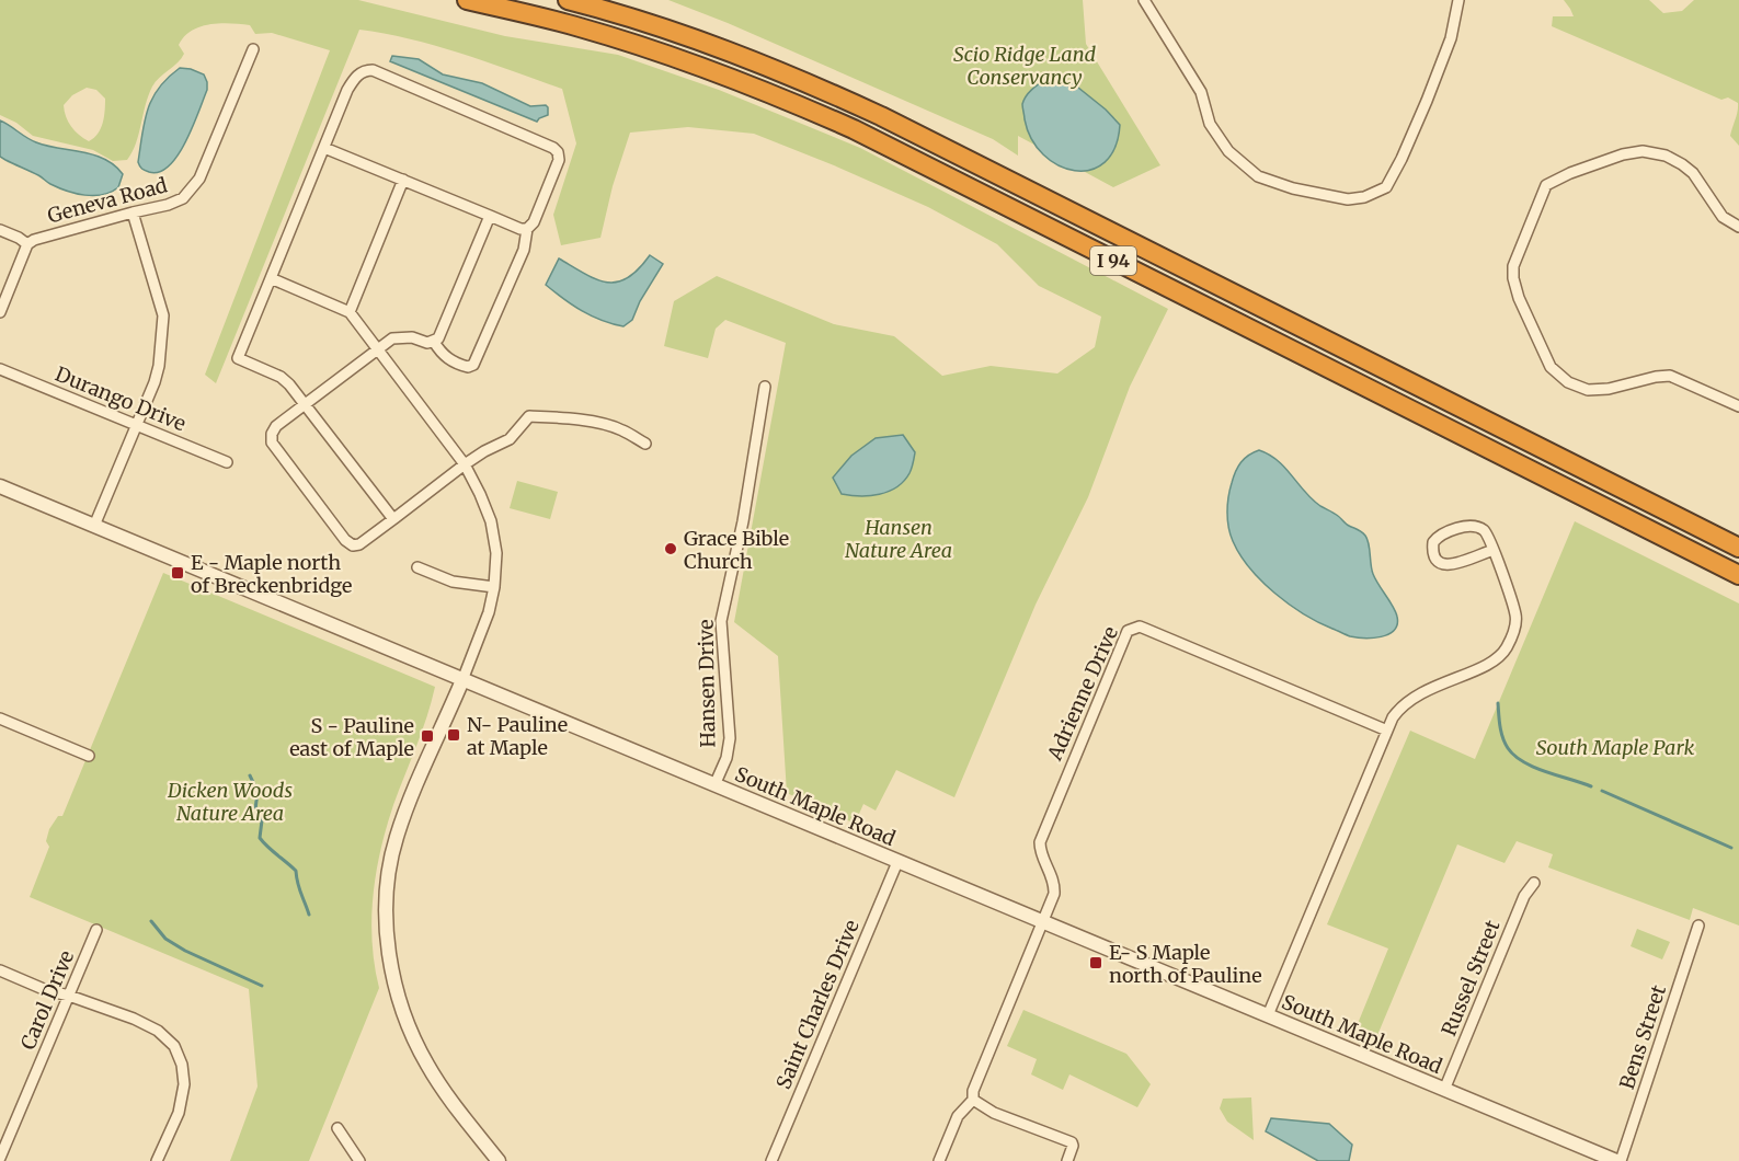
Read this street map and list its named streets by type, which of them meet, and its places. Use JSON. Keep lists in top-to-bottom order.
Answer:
{
  "streets": {
    "highway": ["I 94"],
    "street": [
      "Geneva Road",
      "Durango Drive",
      "Hansen Drive",
      "Adrienne Drive",
      "South Maple Road",
      "Russel Street",
      "Carol Drive",
      "Saint Charles Drive",
      "Bens Street"
    ]
  },
  "crossings": [
    ["Hansen Drive", "South Maple Road"],
    ["Adrienne Drive", "South Maple Road"],
    ["South Maple Road", "Russel Street"],
    ["South Maple Road", "Saint Charles Drive"],
    ["South Maple Road", "Bens Street"]
  ],
  "parks": [
    "Scio Ridge Land Conservancy",
    "Hansen Nature Area",
    "South Maple Park",
    "Dicken Woods Nature Area"
  ],
  "places": {
    "other": ["Grace Bible Church"],
    "transit": [
      "E - Maple north of Breckenbridge",
      "N- Pauline at Maple",
      "S - Pauline east of Maple",
      "E- S Maple north of Pauline"
    ]
  }
}
